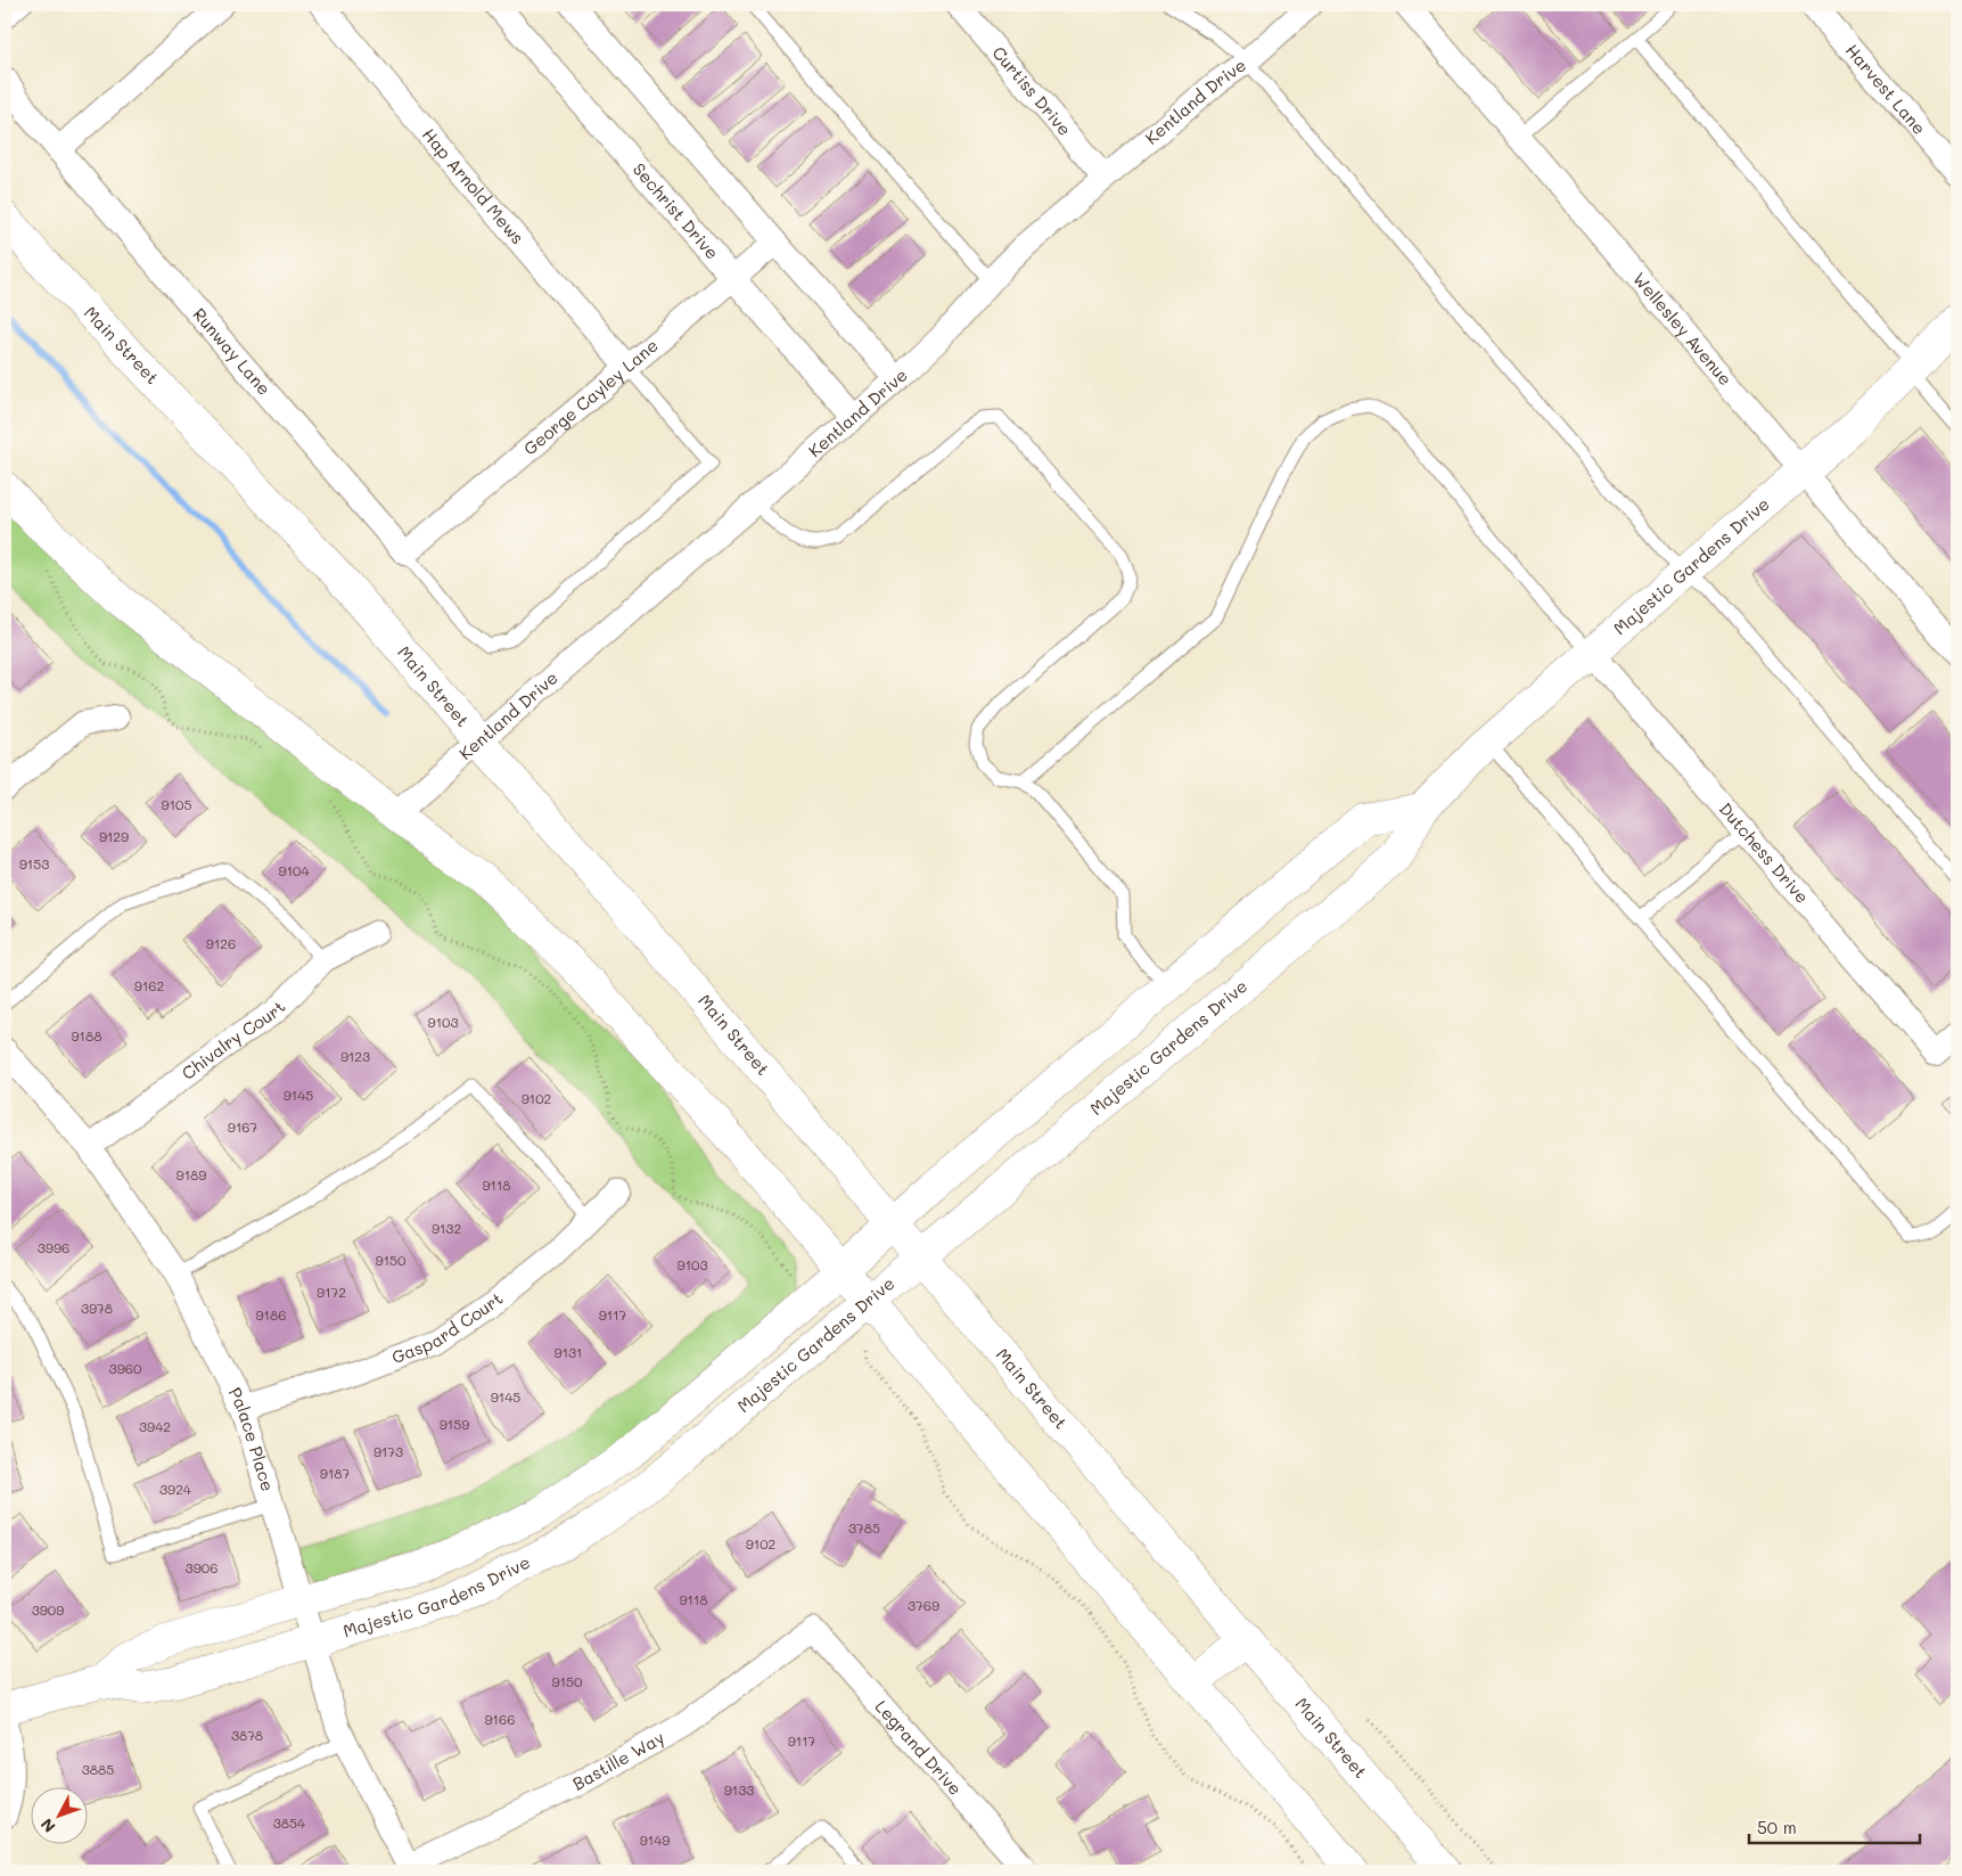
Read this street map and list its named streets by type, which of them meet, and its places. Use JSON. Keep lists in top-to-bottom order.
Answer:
{
  "streets": {
    "main road": ["Main Street", "Majestic Gardens Drive"],
    "street": [
      "Harvest Lane",
      "Curtiss Drive",
      "Kentland Drive",
      "Hap Arnold Mews",
      "Sechrist Drive",
      "Wellesley Avenue",
      "Runway Lane",
      "George Cayley Lane",
      "Dutchess Drive",
      "Chivalry Court",
      "Gaspard Court",
      "Palace Place",
      "Legrand Drive",
      "Bastille Way"
    ]
  },
  "crossings": [
    ["Curtiss Drive", "Kentland Drive"],
    ["Kentland Drive", "Sechrist Drive"],
    ["Kentland Drive", "Main Street"],
    ["Hap Arnold Mews", "George Cayley Lane"],
    ["Sechrist Drive", "George Cayley Lane"],
    ["Wellesley Avenue", "Majestic Gardens Drive"],
    ["Main Street", "Majestic Gardens Drive"],
    ["Runway Lane", "George Cayley Lane"],
    ["Majestic Gardens Drive", "Dutchess Drive"],
    ["Majestic Gardens Drive", "Palace Place"],
    ["Chivalry Court", "Palace Place"],
    ["Gaspard Court", "Palace Place"],
    ["Palace Place", "Bastille Way"],
    ["Legrand Drive", "Bastille Way"]
  ],
  "house_numbers": [
    "9105",
    "9129",
    "9153",
    "9104",
    "9126",
    "9162",
    "9103",
    "9188",
    "9123",
    "9145",
    "9102",
    "9167",
    "9189",
    "9118",
    "9132",
    "3996",
    "9150",
    "9103",
    "9172",
    "3978",
    "9186",
    "9117",
    "9131",
    "3960",
    "9145",
    "9159",
    "3942",
    "9173",
    "9187",
    "3924",
    "3785",
    "9102",
    "3906",
    "9118",
    "3769",
    "3909",
    "9150",
    "9166",
    "3878",
    "9117",
    "3885",
    "9133",
    "3854",
    "9149"
  ],
  "scale_bar": "50 m",
  "north": "bottom left"
}
